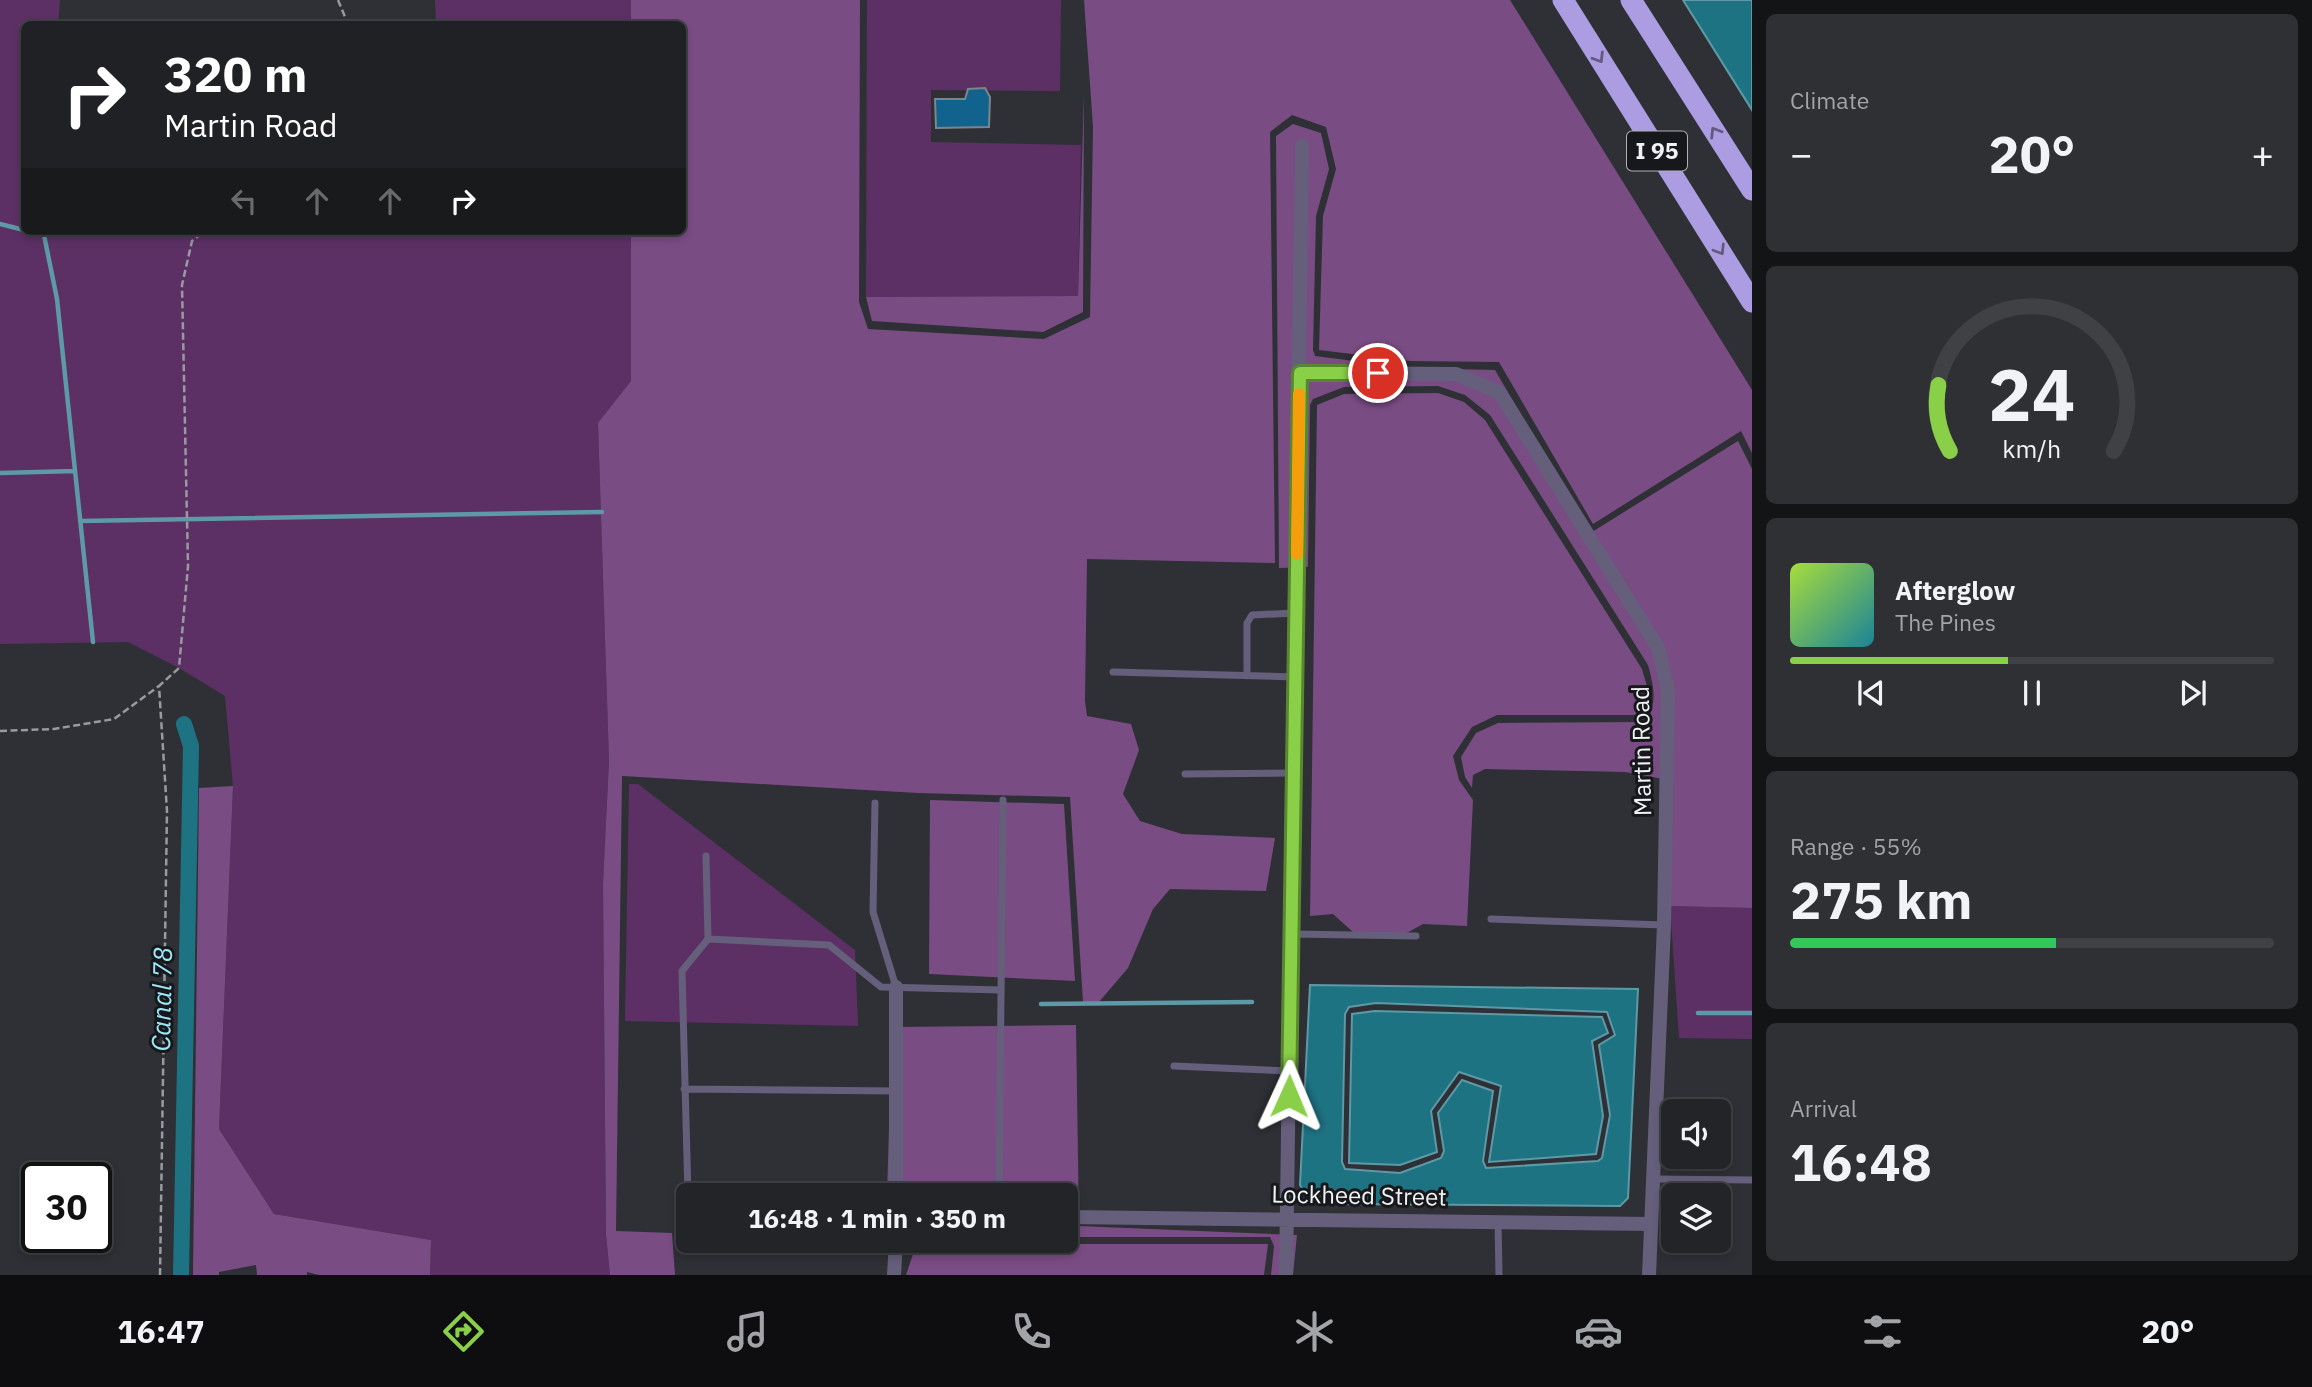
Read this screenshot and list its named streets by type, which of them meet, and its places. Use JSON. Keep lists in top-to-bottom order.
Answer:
{
  "streets": {
    "highway": ["I 95"],
    "street": ["Martin Road", "Lockheed Street"]
  },
  "crossings": [
    ["Martin Road", "Lockheed Street"]
  ],
  "water": ["Canal 78"],
  "page": {
    "tile": [
      "Climate",
      ["Range · 55%", "275 km"],
      ["Arrival", "16:48"]
    ],
    "turn": ["320 m", "Martin Road"],
    "heat": ["−", "20°", "+"],
    "song": ["Afterglow", "The Pines"],
    "limit": "30",
    "trip": "16:48 · 1 min · 350 m",
    "tabs": ["16:47", "20°"],
    "gauge": ["24", "km/h"]
  }
}
